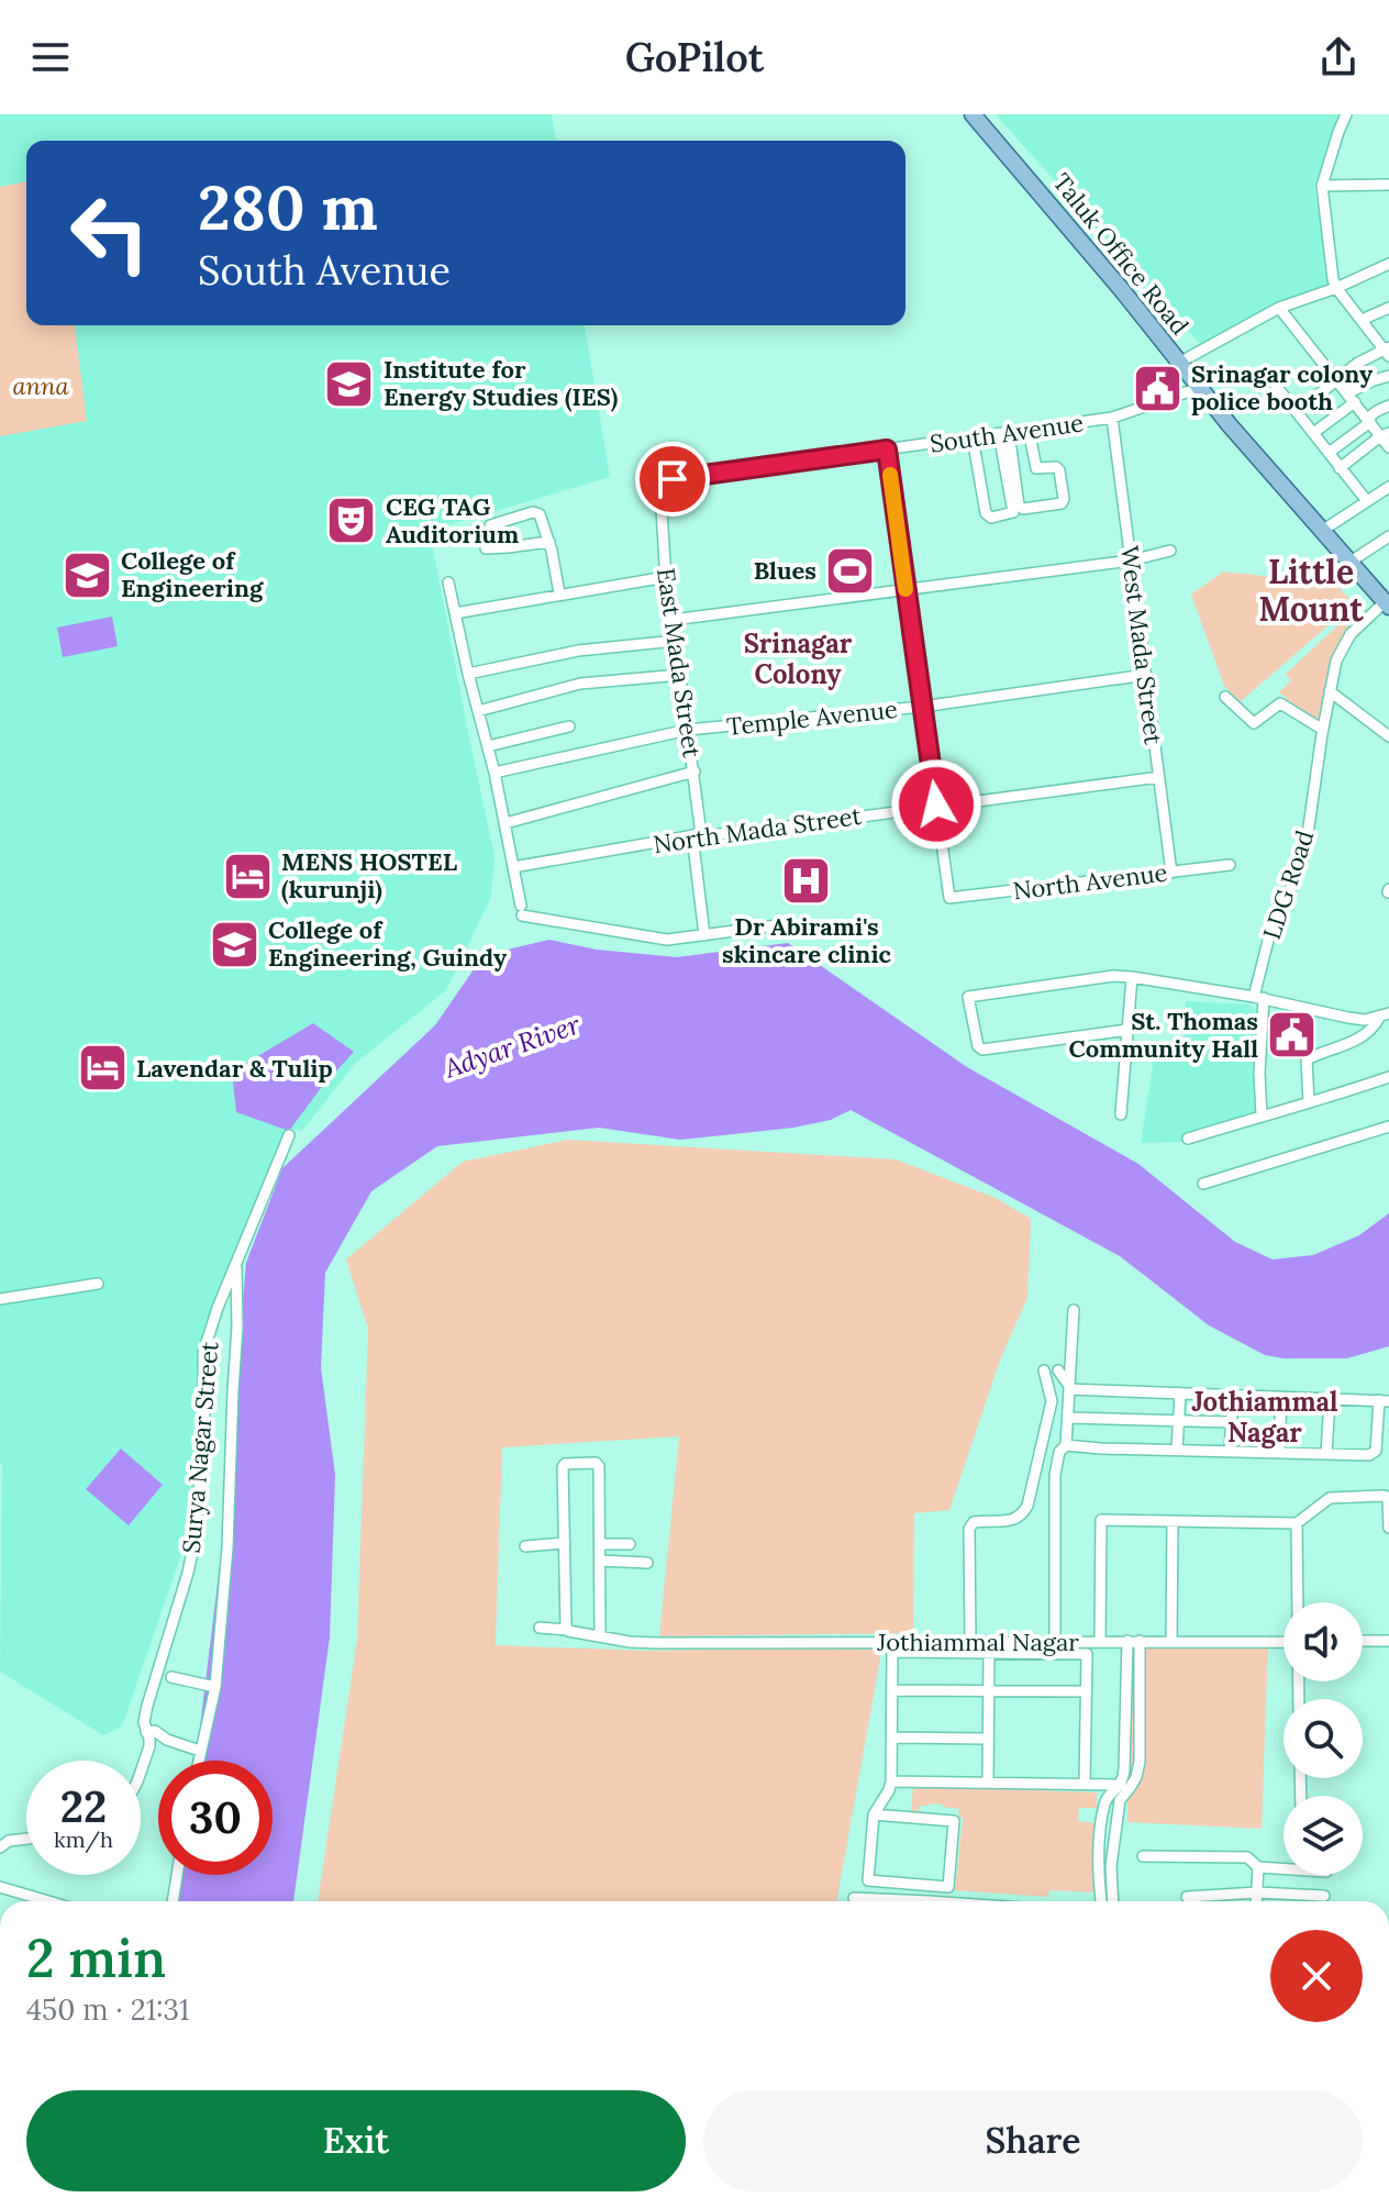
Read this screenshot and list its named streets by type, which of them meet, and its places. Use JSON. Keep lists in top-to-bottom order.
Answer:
{
  "streets": {
    "main road": ["Taluk Office Road"],
    "street": [
      "South Avenue",
      "West Mada Street",
      "East Mada Street",
      "Temple Avenue",
      "North Mada Street",
      "North Avenue",
      "LDG Road",
      "Surya Nagar Street",
      "Jothiammal Nagar"
    ]
  },
  "crossings": [
    ["Taluk Office Road", "South Avenue"],
    ["South Avenue", "West Mada Street"],
    ["South Avenue", "East Mada Street"],
    ["West Mada Street", "Temple Avenue"],
    ["West Mada Street", "North Mada Street"],
    ["West Mada Street", "North Avenue"],
    ["East Mada Street", "Temple Avenue"],
    ["East Mada Street", "North Mada Street"],
    ["North Mada Street", "North Avenue"]
  ],
  "districts": ["Little Mount", "Srinagar Colony", "Jothiammal Nagar"],
  "water": ["Adyar River"],
  "parks": ["anna"],
  "places": {
    "school or university": ["Institute for Energy Studies (IES)", "College of Engineering", "College of Engineering, Guindy"],
    "public building": ["Srinagar colony police booth", "St. Thomas Community Hall"],
    "theatre": ["CEG TAG Auditorium"],
    "sports": ["Blues"],
    "hotel": ["MENS HOSTEL (kurunji)", "Lavendar & Tulip"],
    "hospital": ["Dr Abirami's skincare clinic"]
  },
  "page": {
    "header": "GoPilot",
    "turn": ["280 m", "South Avenue"],
    "speed": "22 km/h",
    "limit": "30",
    "heading": ["2 min", "450 m · 21:31"],
    "buttons": ["Exit", "Share"]
  }
}
